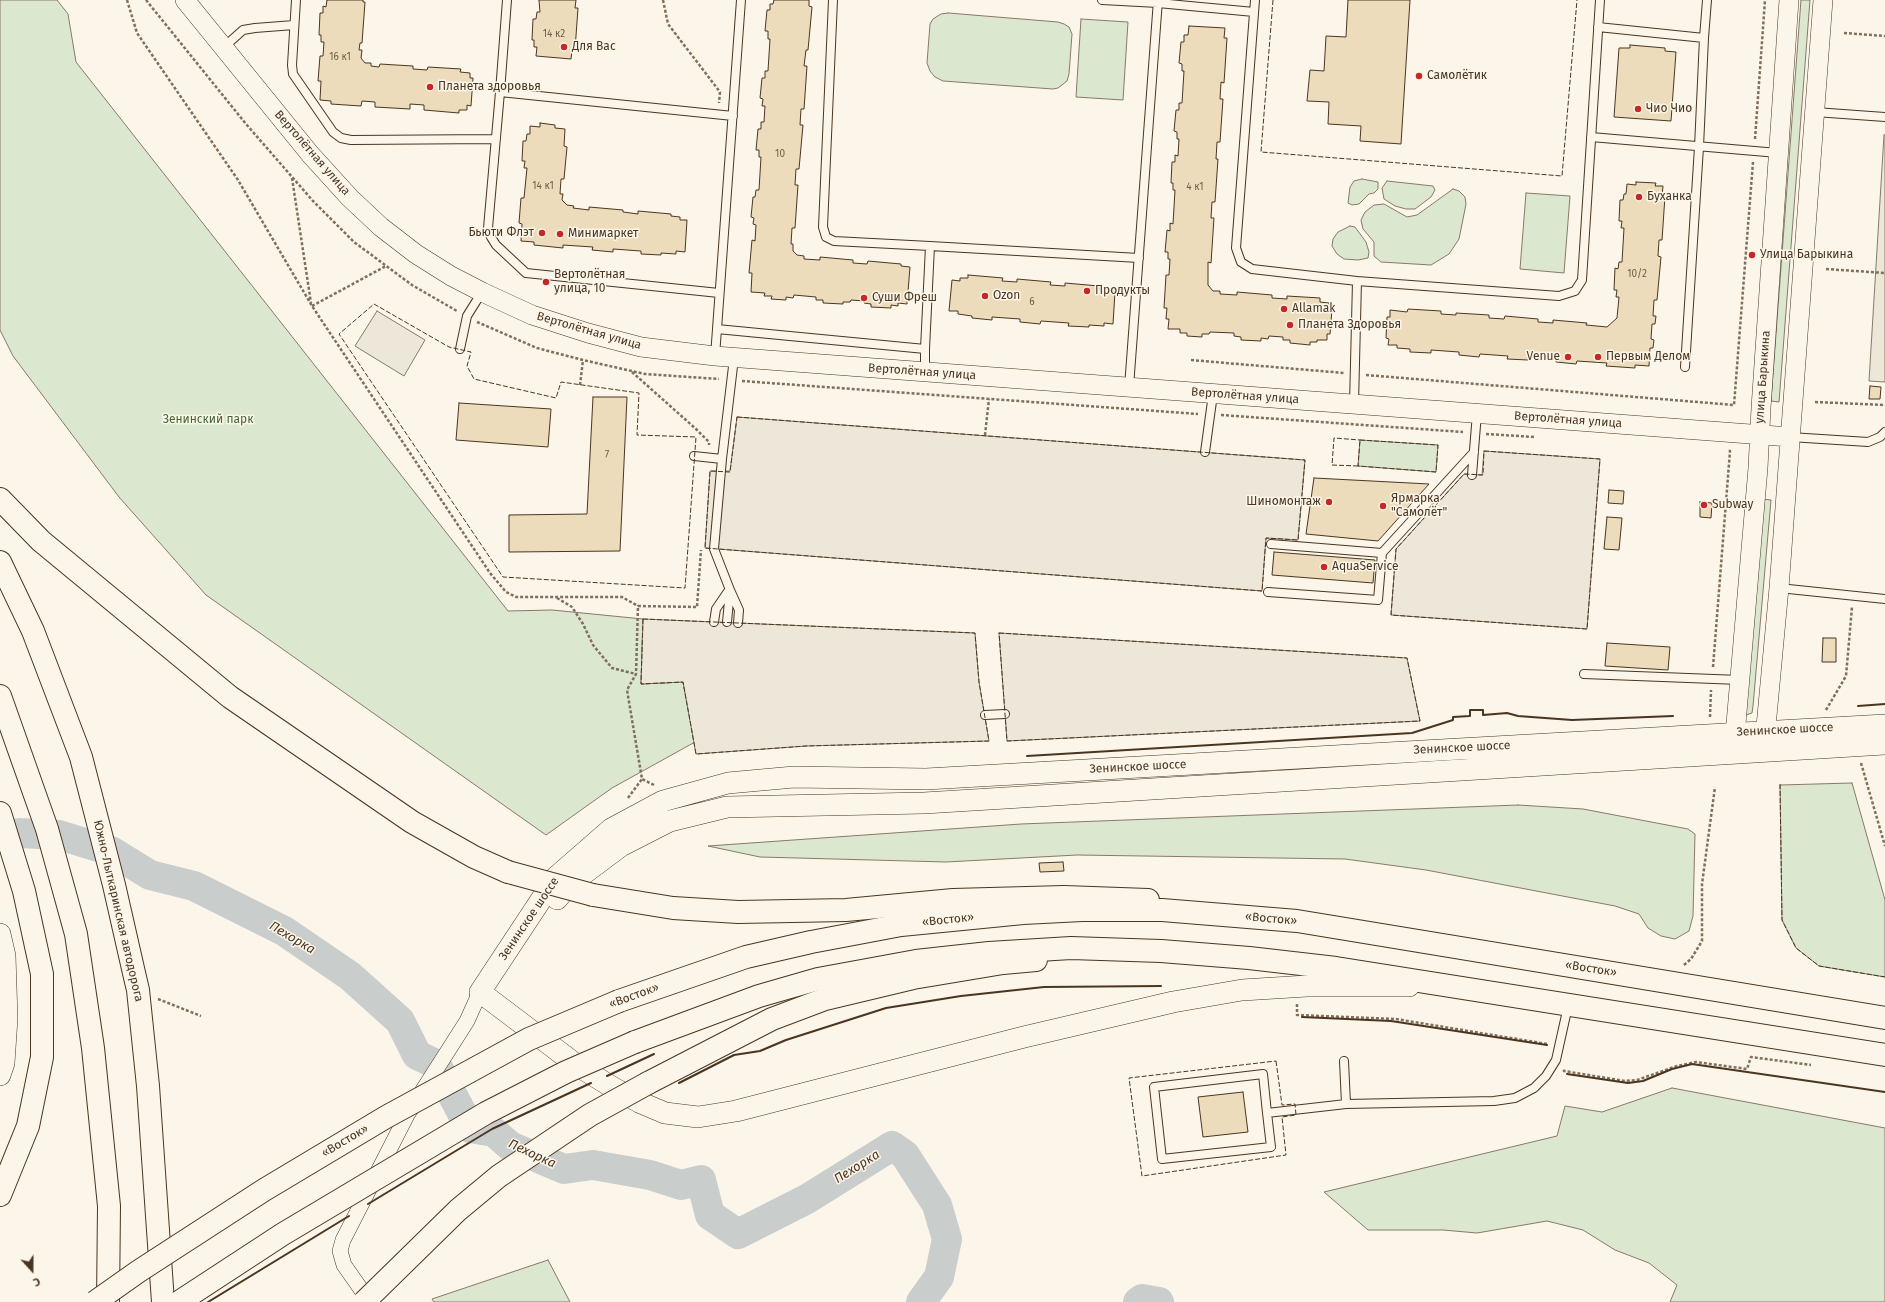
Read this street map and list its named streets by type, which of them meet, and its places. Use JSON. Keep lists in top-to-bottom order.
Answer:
{
  "streets": {
    "main road": ["Зенинское шоссе", "Южно-Лыткаринская автодорога", "«Восток»"],
    "street": ["Вертолётная улица", "улица Барыкина"]
  },
  "crossings": [
    ["Вертолётная улица", "улица Барыкина"],
    ["улица Барыкина", "Зенинское шоссе"]
  ],
  "water": ["Пехорка"],
  "parks": ["Зенинский парк"],
  "places": [
    "Для Вас",
    "Самолётик",
    "Планета здоровья",
    "Чио Чио",
    "Буханка",
    "Бьюти Флэт",
    "Минимаркет",
    "Улица Барыкина",
    "Вертолётная улица, 10",
    "Продукты",
    "Ozon",
    "Суши Фреш",
    "Allamak",
    "Планета Здоровья",
    "Venue",
    "Первым Делом",
    "Шиномонтаж",
    "Subway",
    "Ярмарка \"Самолёт\"",
    "AquaService"
  ],
  "house_numbers": [
    "14 к2",
    "16 к1",
    "10",
    "14 к1",
    "4 к1",
    "10/2",
    "6",
    "7"
  ],
  "north": "bottom"
}
